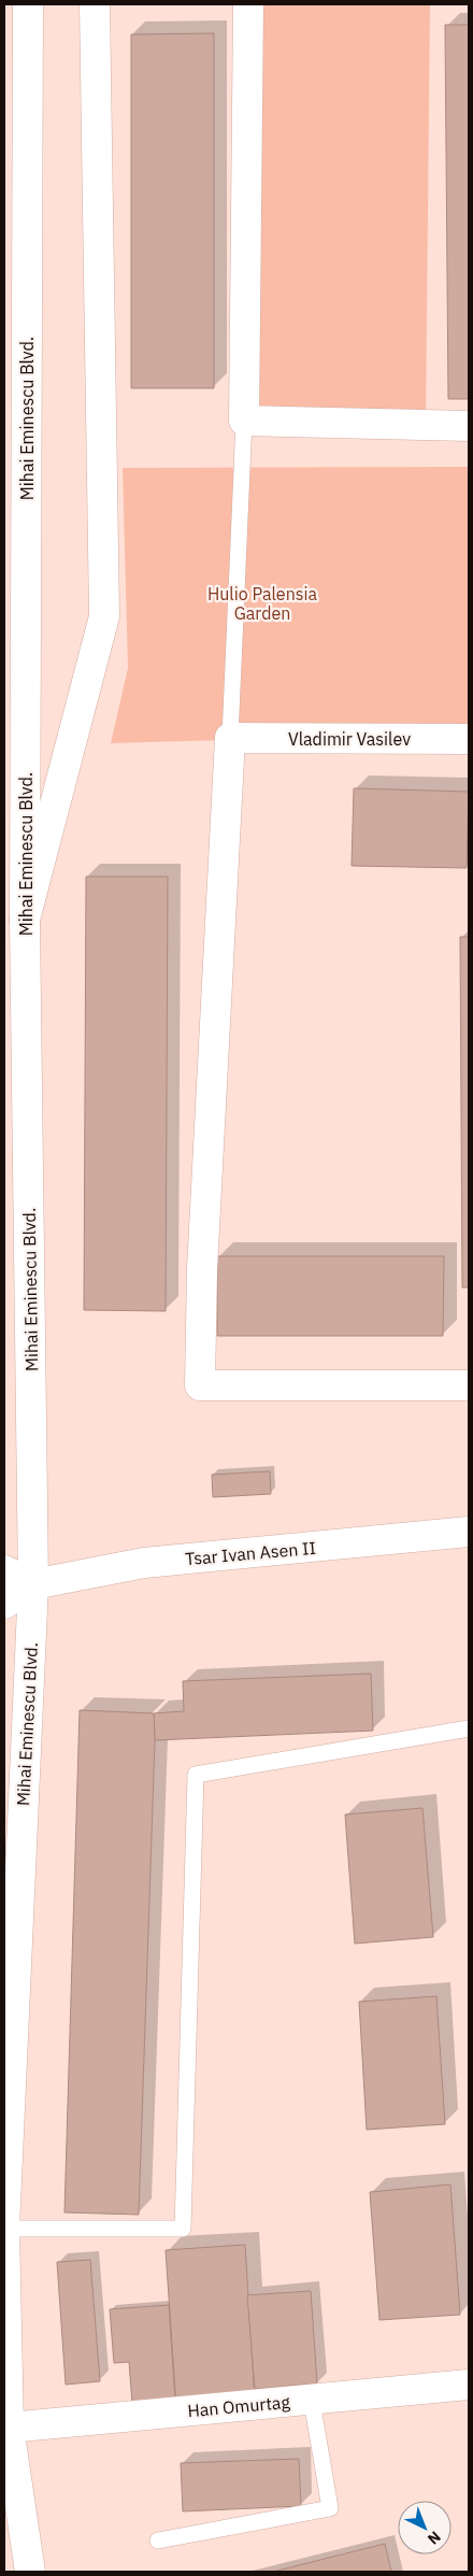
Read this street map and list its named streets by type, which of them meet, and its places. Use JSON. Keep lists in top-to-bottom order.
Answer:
{
  "streets": {
    "main road": [
      "Mihai Eminescu Blvd.",
      "Vladimir Vasilev",
      "Tsar Ivan Asen II",
      "Han Omurtag"
    ]
  },
  "crossings": [
    ["Mihai Eminescu Blvd.", "Tsar Ivan Asen II"],
    ["Mihai Eminescu Blvd.", "Han Omurtag"]
  ],
  "parks": ["Hulio Palensia Garden"],
  "north": "bottom right"
}
